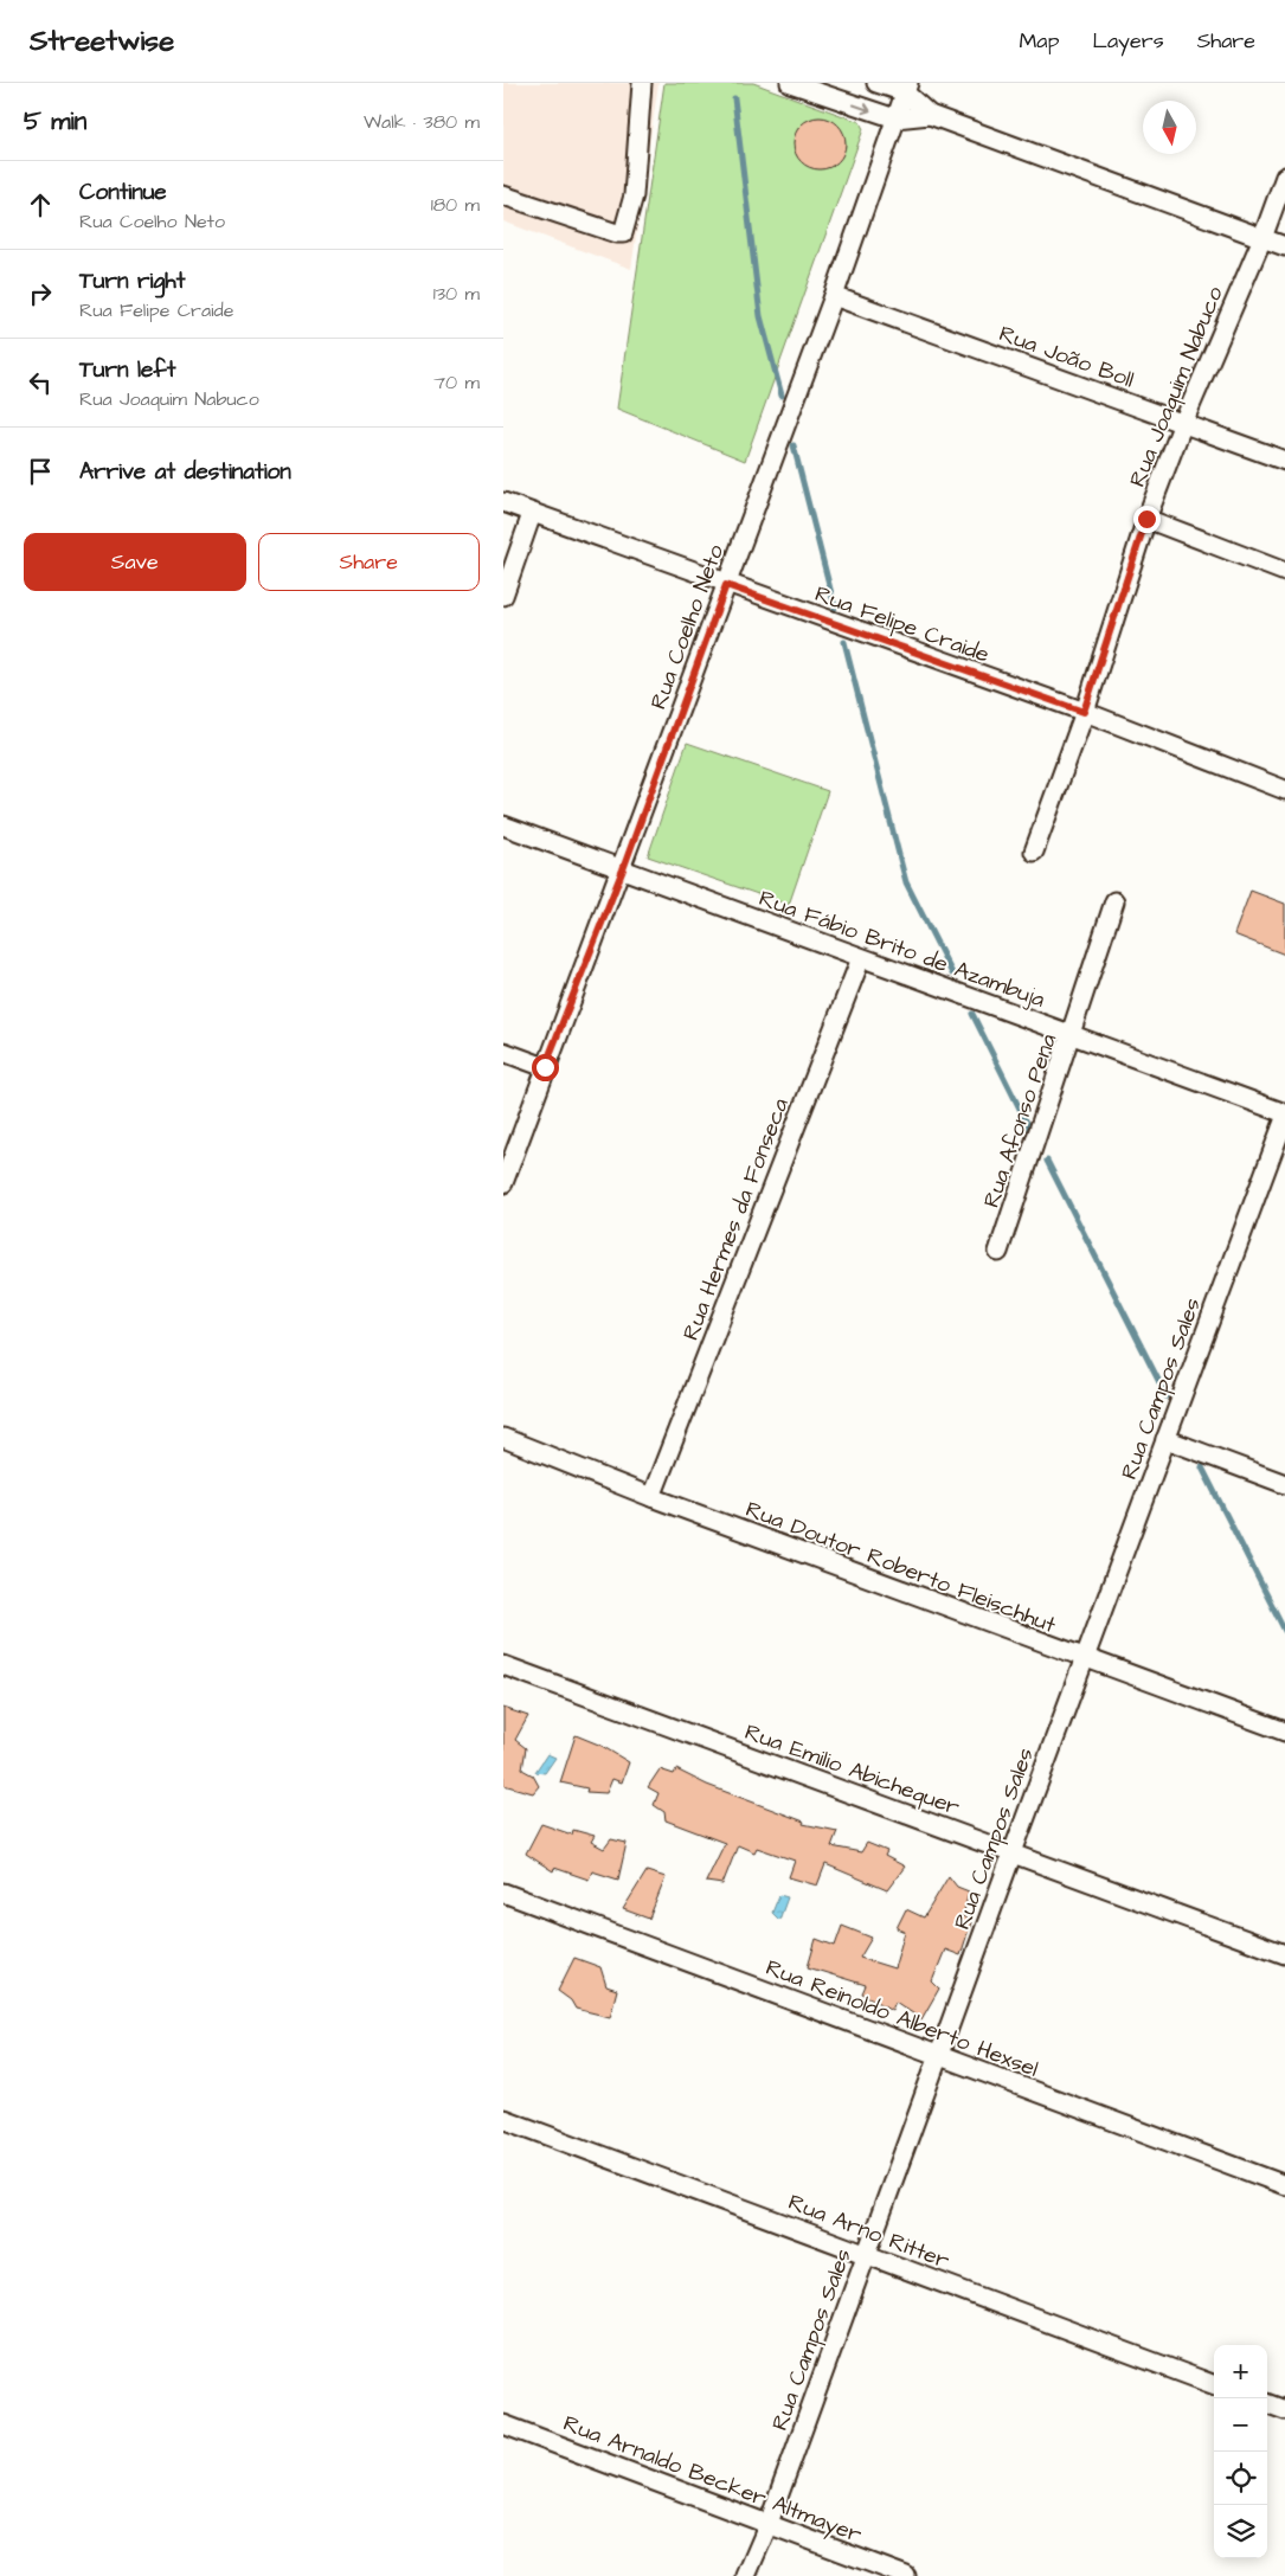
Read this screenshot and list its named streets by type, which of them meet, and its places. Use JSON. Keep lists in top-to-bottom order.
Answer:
{
  "streets": {
    "street": [
      "Rua João Boll",
      "Rua Joaquim Nabuco",
      "Rua Felipe Craide",
      "Rua Coelho Neto",
      "Rua Fábio Brito de Azambuja",
      "Rua Afonso Pena",
      "Rua Hermes da Fonseca",
      "Rua Campos Sales",
      "Rua Doutor Roberto Fleischhut",
      "Rua Emilio Abichequer",
      "Rua Reinoldo Alberto Hexsel",
      "Rua Arno Ritter",
      "Rua Arnaldo Becker Altmayer"
    ]
  },
  "crossings": [
    ["Rua João Boll", "Rua Joaquim Nabuco"],
    ["Rua João Boll", "Rua Coelho Neto"],
    ["Rua Joaquim Nabuco", "Rua Felipe Craide"],
    ["Rua Felipe Craide", "Rua Coelho Neto"],
    ["Rua Coelho Neto", "Rua Fábio Brito de Azambuja"],
    ["Rua Fábio Brito de Azambuja", "Rua Afonso Pena"],
    ["Rua Fábio Brito de Azambuja", "Rua Hermes da Fonseca"],
    ["Rua Hermes da Fonseca", "Rua Doutor Roberto Fleischhut"],
    ["Rua Campos Sales", "Rua Doutor Roberto Fleischhut"],
    ["Rua Campos Sales", "Rua Emilio Abichequer"],
    ["Rua Campos Sales", "Rua Reinoldo Alberto Hexsel"],
    ["Rua Campos Sales", "Rua Arno Ritter"],
    ["Rua Campos Sales", "Rua Arnaldo Becker Altmayer"]
  ],
  "north": "bottom",
  "page": {
    "header": "Streetwise",
    "nav": ["Map", "Layers", "Share"],
    "heading": ["5 min", "Walk · 380 m"],
    "list": [
      ["Continue", "Rua Coelho Neto", "180 m"],
      ["Turn right", "Rua Felipe Craide", "130 m"],
      ["Turn left", "Rua Joaquim Nabuco", "70 m"],
      "Arrive at destination"
    ],
    "buttons": ["Save", "Share"],
    "map_buttons": ["+", "−"]
  }
}
